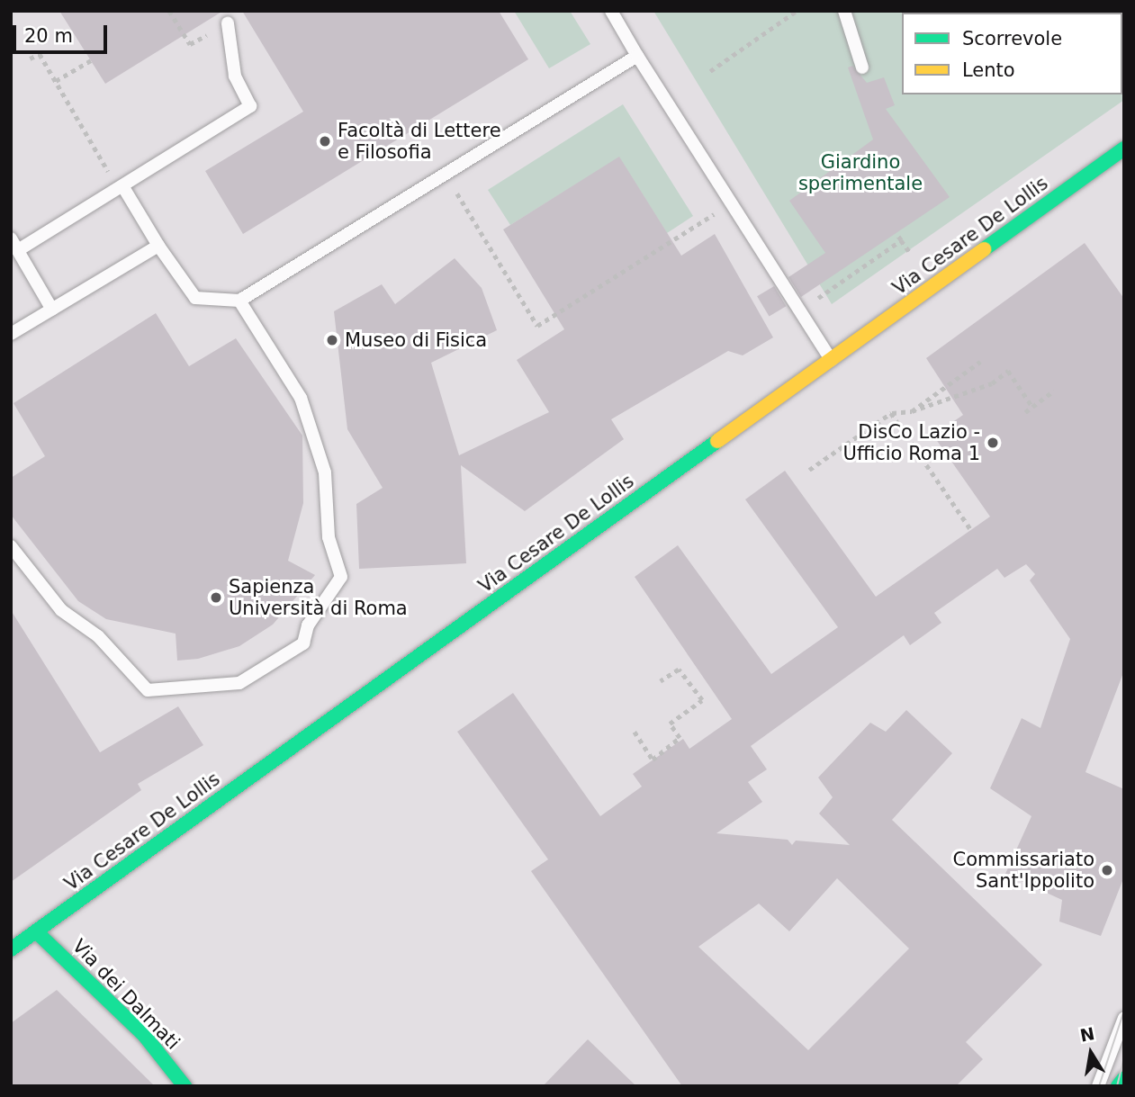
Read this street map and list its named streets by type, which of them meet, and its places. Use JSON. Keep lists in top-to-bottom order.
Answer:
{
  "streets": {
    "main road": ["Via Cesare De Lollis", "Via dei Dalmati"]
  },
  "crossings": [
    ["Via Cesare De Lollis", "Via dei Dalmati"]
  ],
  "parks": ["Giardino sperimentale"],
  "places": [
    "Facoltà di Lettere e Filosofia",
    "Museo di Fisica",
    "DisCo Lazio - Ufficio Roma 1",
    "Sapienza Università di Roma",
    "Commissariato Sant'Ippolito"
  ],
  "legend": ["Scorrevole", "Lento"],
  "scale_bar": "20 m",
  "north": "top"
}
